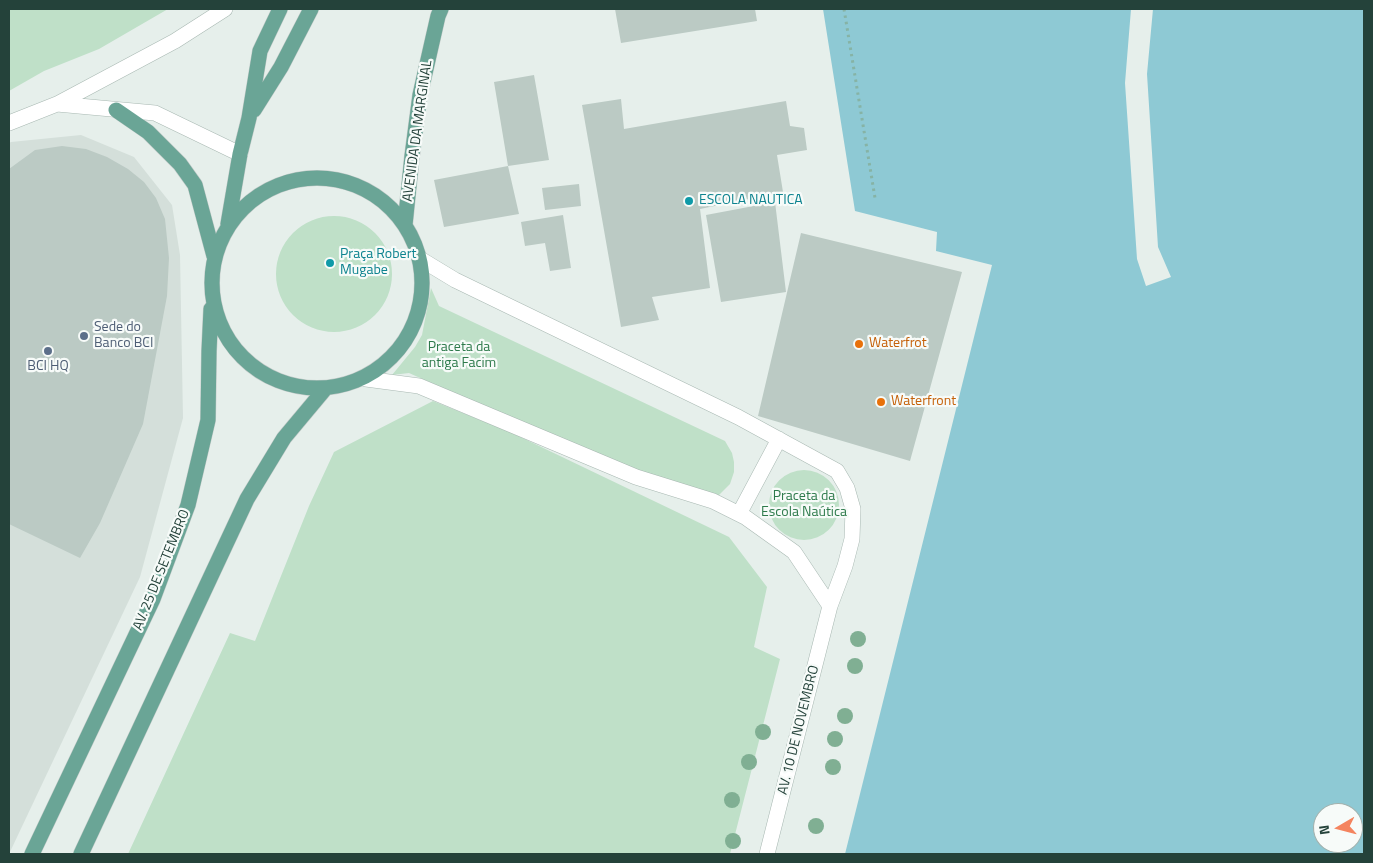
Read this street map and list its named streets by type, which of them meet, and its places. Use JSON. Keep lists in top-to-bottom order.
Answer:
{
  "streets": {
    "main road": ["AVENIDA DA MARGINAL", "AV. 25 DE SETEMBRO"],
    "street": ["AV. 10 DE NOVEMBRO"]
  },
  "parks": ["Praceta da antiga Facim", "Praceta da Escola Naútica"],
  "places": [
    "ESCOLA NAUTICA",
    "Praça Robert Mugabe",
    "Sede do Banco BCI",
    "Waterfrot",
    "BCI HQ",
    "Waterfront"
  ],
  "north": "left"
}
